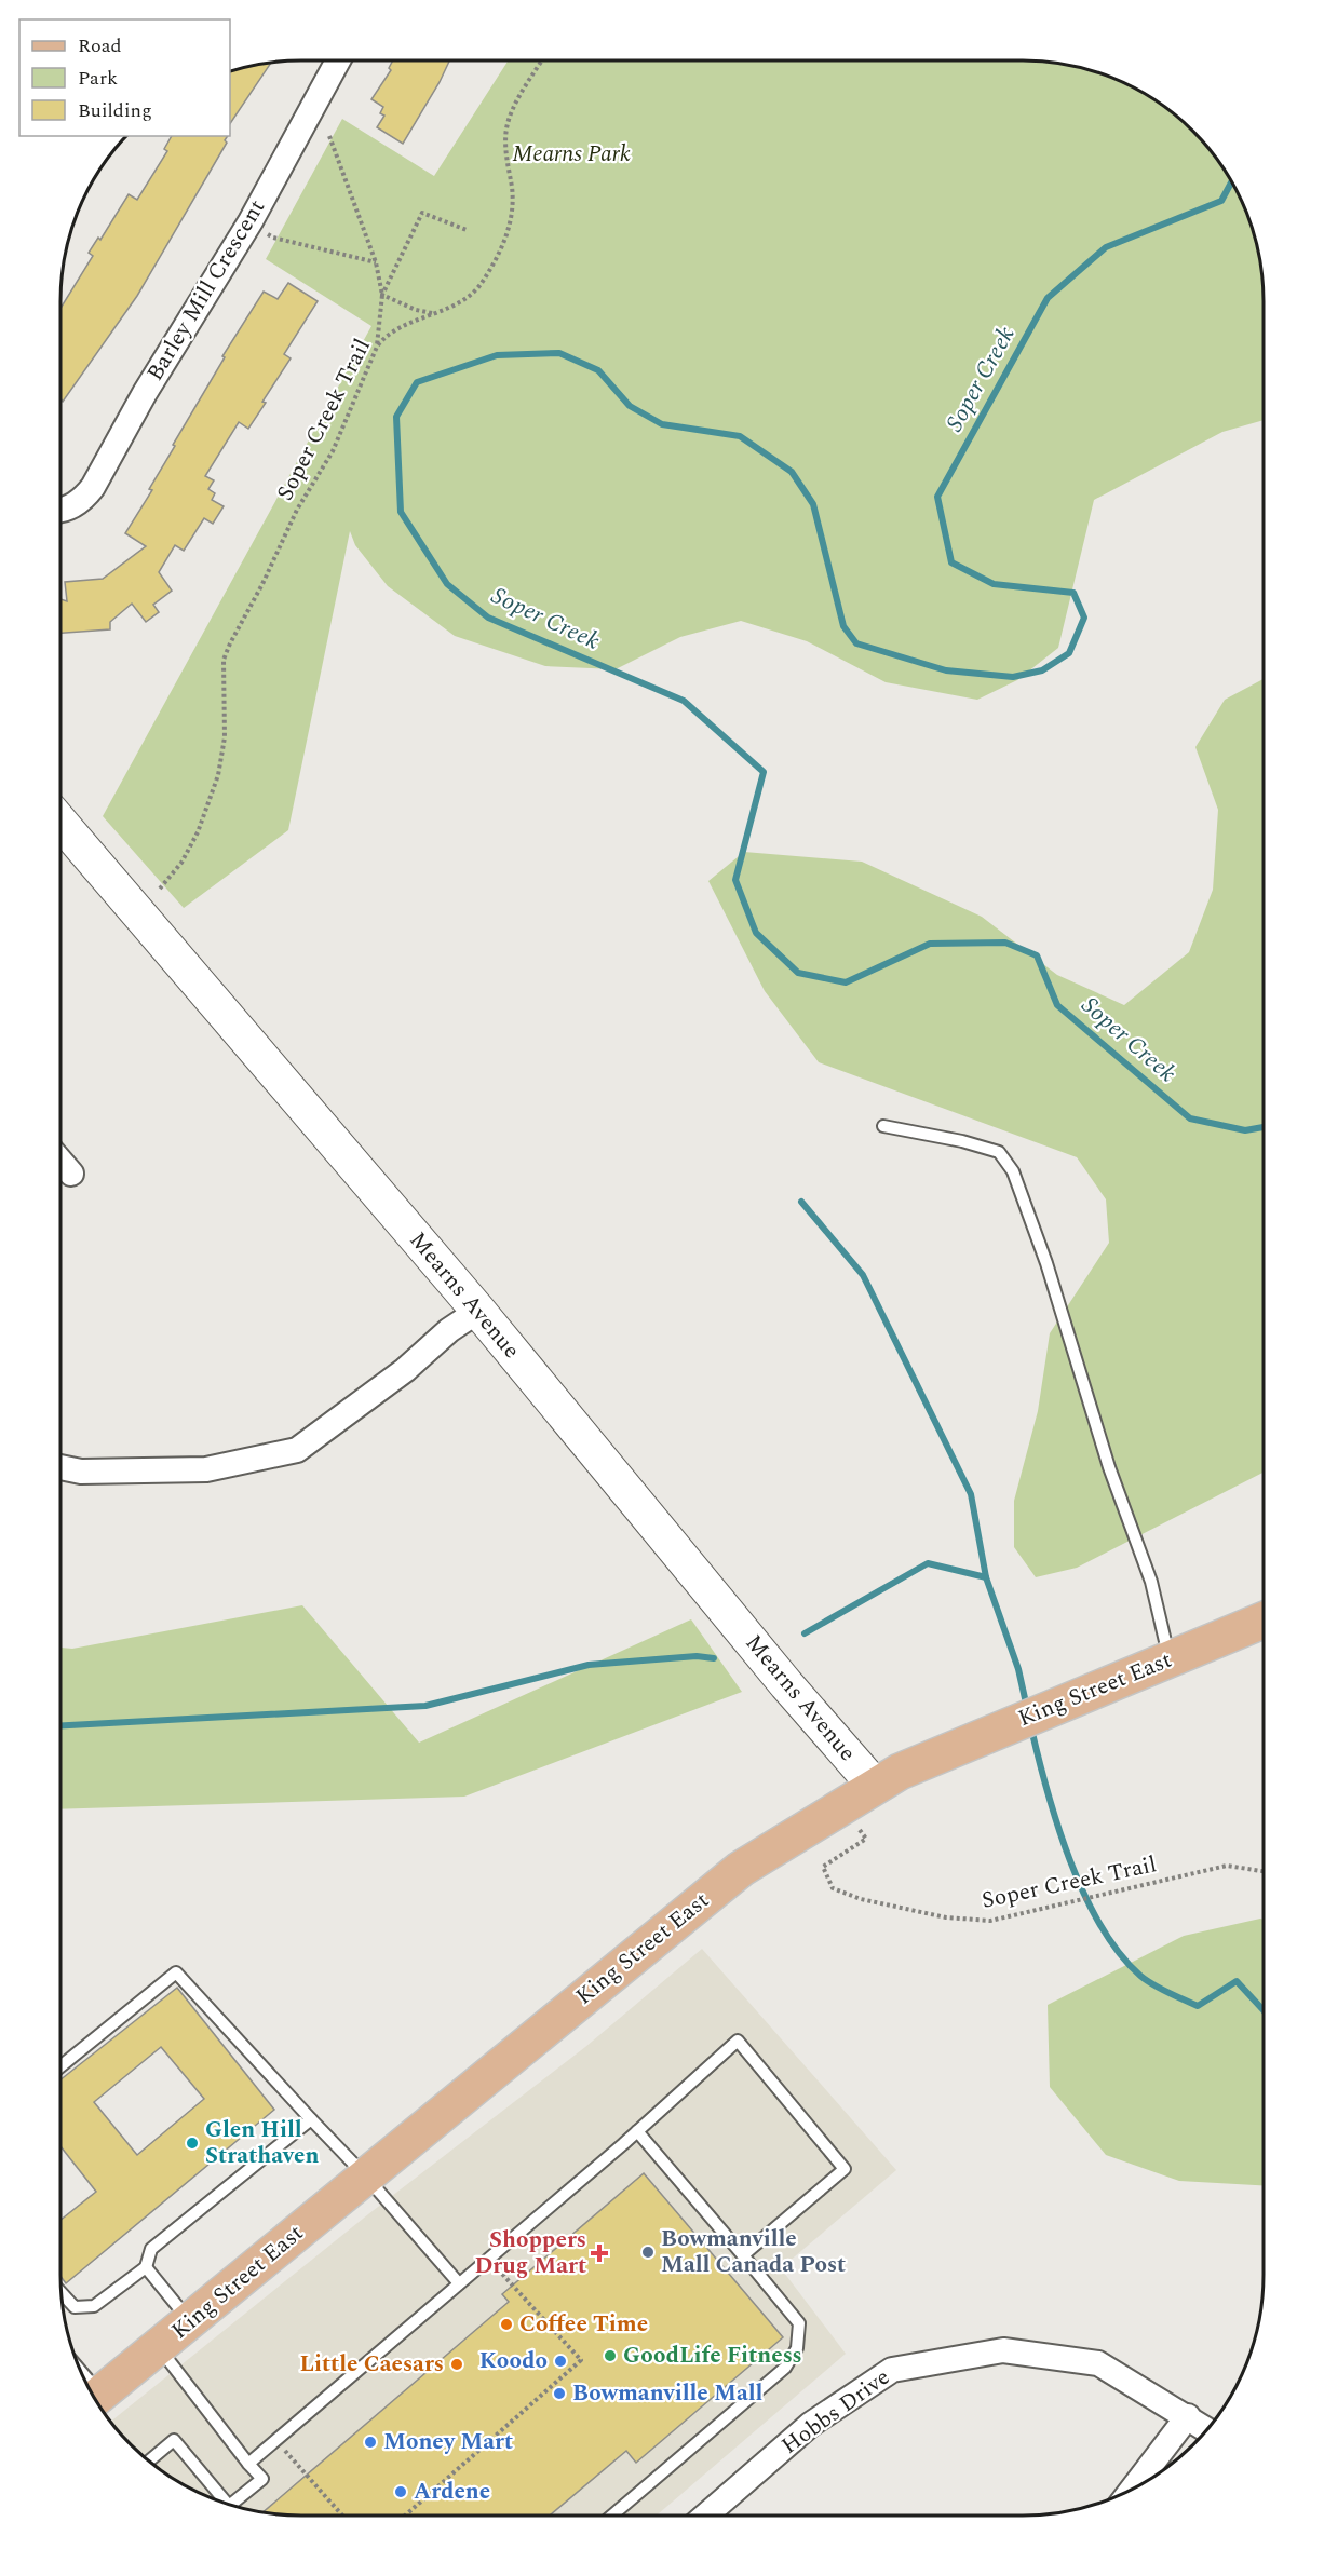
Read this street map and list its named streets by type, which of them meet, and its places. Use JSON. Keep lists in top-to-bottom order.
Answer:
{
  "streets": {
    "main road": ["King Street East"],
    "street": ["Barley Mill Crescent", "Mearns Avenue", "Hobbs Drive"],
    "path": ["Soper Creek Trail"]
  },
  "crossings": [
    ["Soper Creek Trail", "King Street East"],
    ["Mearns Avenue", "King Street East"]
  ],
  "water": ["Soper Creek"],
  "parks": ["Mearns Park"],
  "places": {
    "other": [
      "Glen Hill Strathaven",
      "Bowmanville Mall Canada Post",
      "Coffee Time",
      "GoodLife Fitness",
      "Koodo",
      "Little Caesars",
      "Bowmanville Mall",
      "Money Mart",
      "Ardene"
    ],
    "health": ["Shoppers Drug Mart"]
  },
  "legend": ["Road", "Park", "Building"]
}
